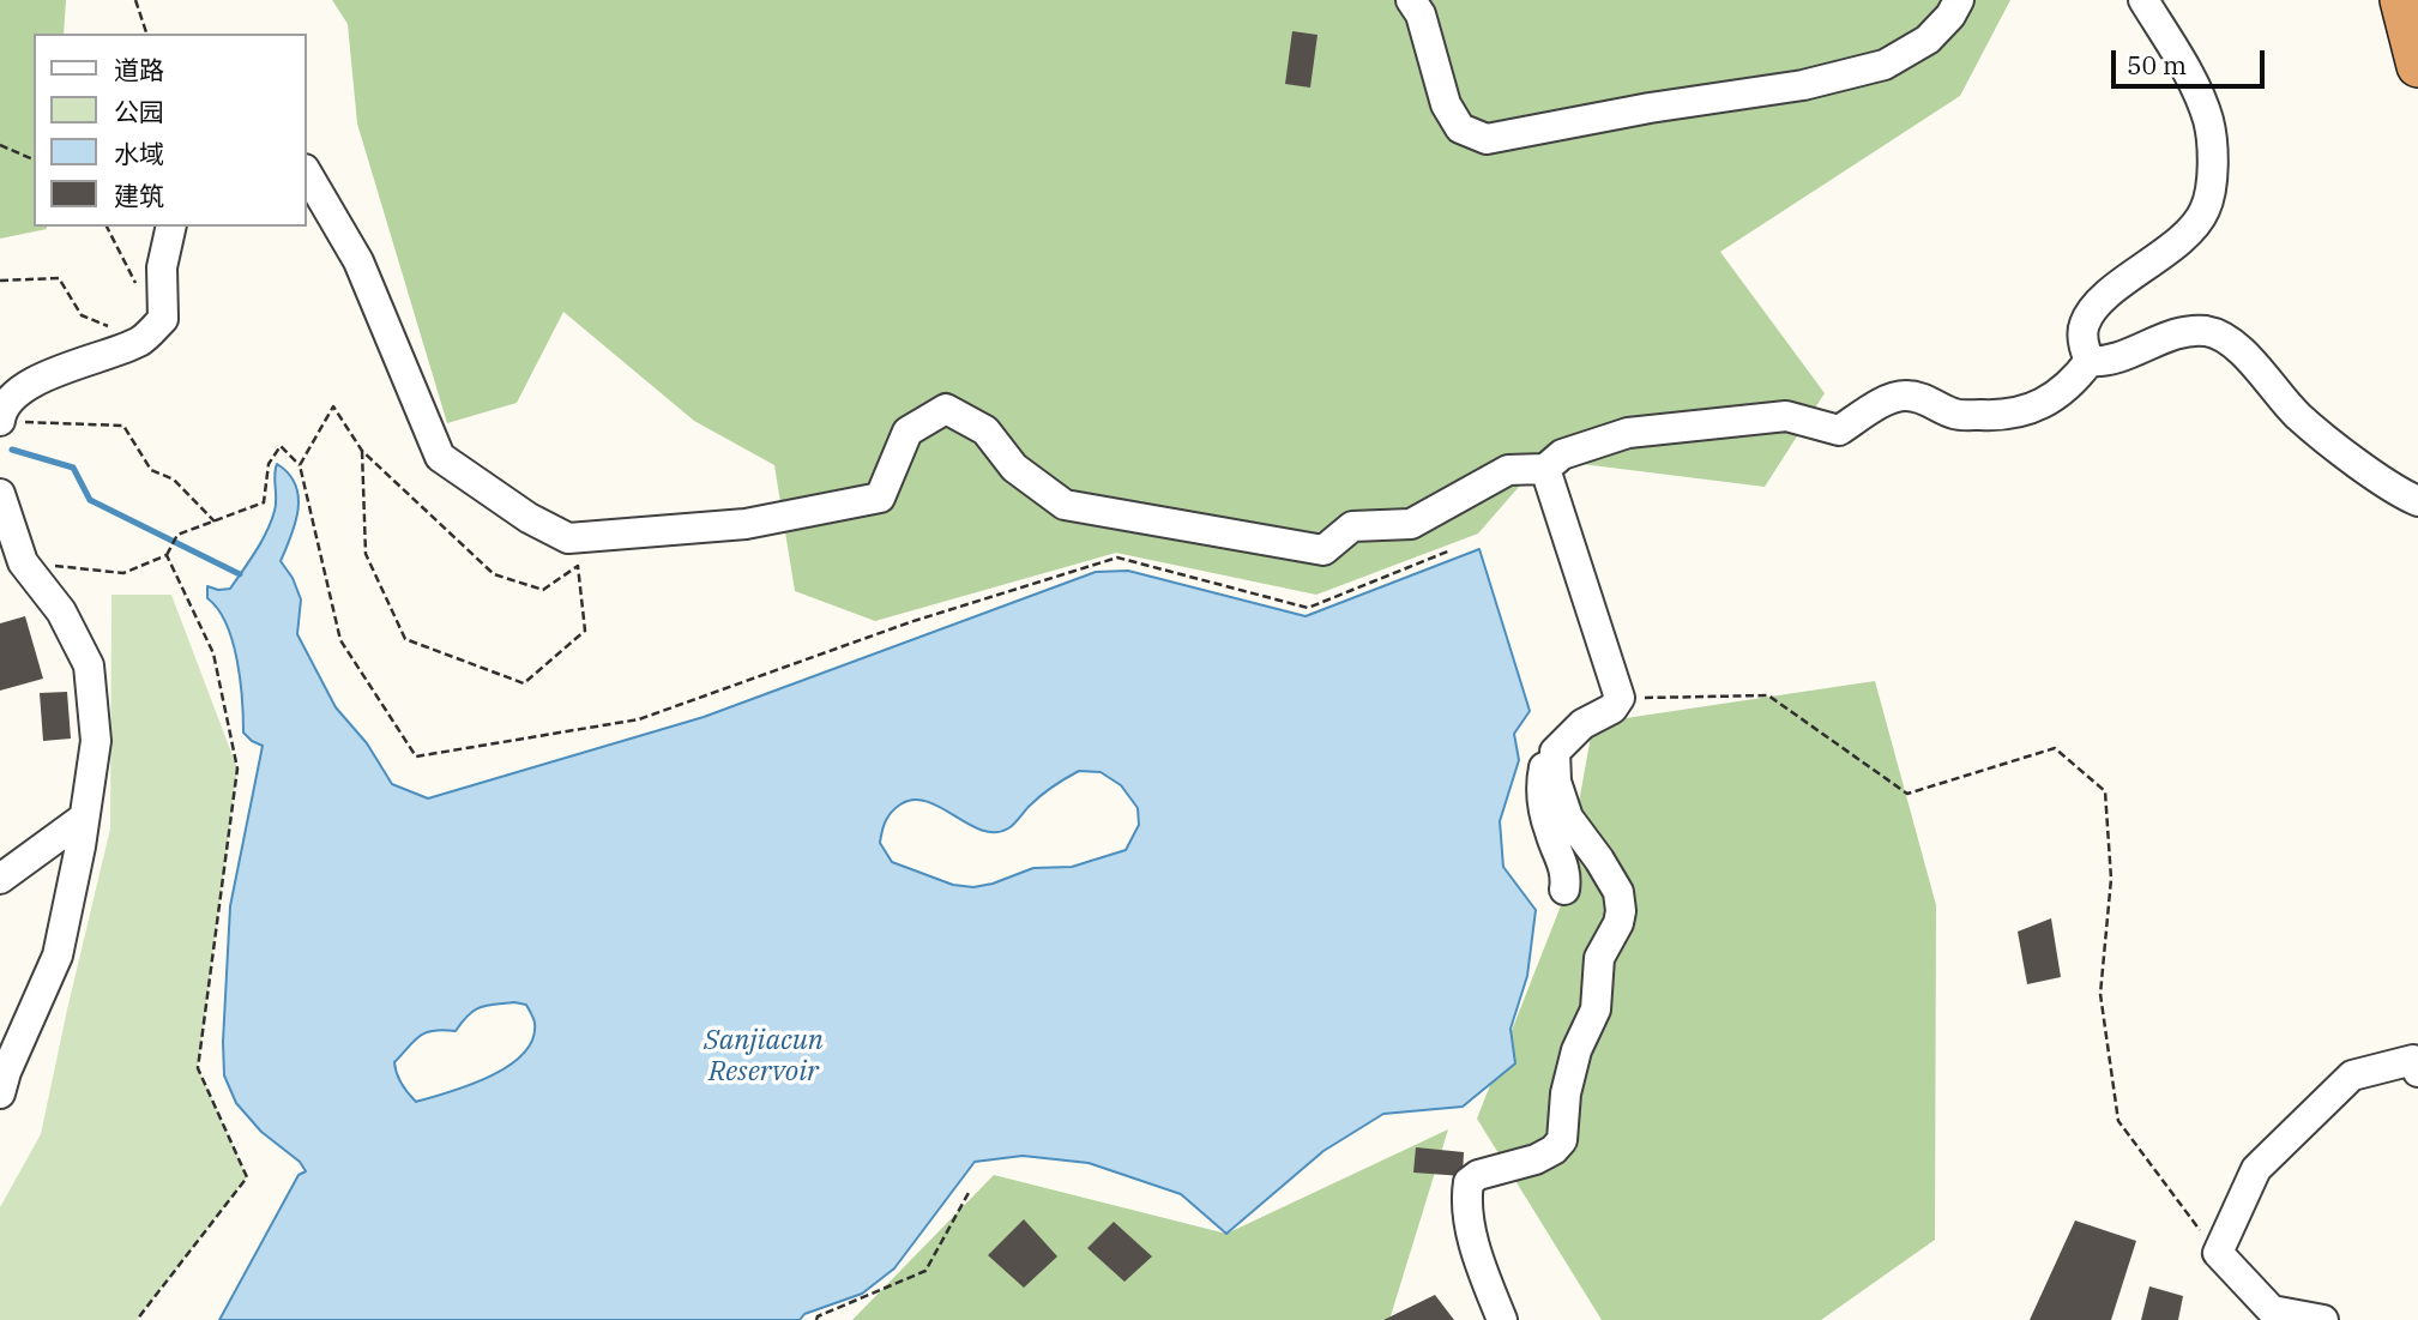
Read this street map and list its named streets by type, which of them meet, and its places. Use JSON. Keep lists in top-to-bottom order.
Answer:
{
  "water": ["Sanjiacun Reservoir"],
  "legend": [
    "道路",
    "公园",
    "水域",
    "建筑"
  ],
  "scale_bar": "50 m"
}
